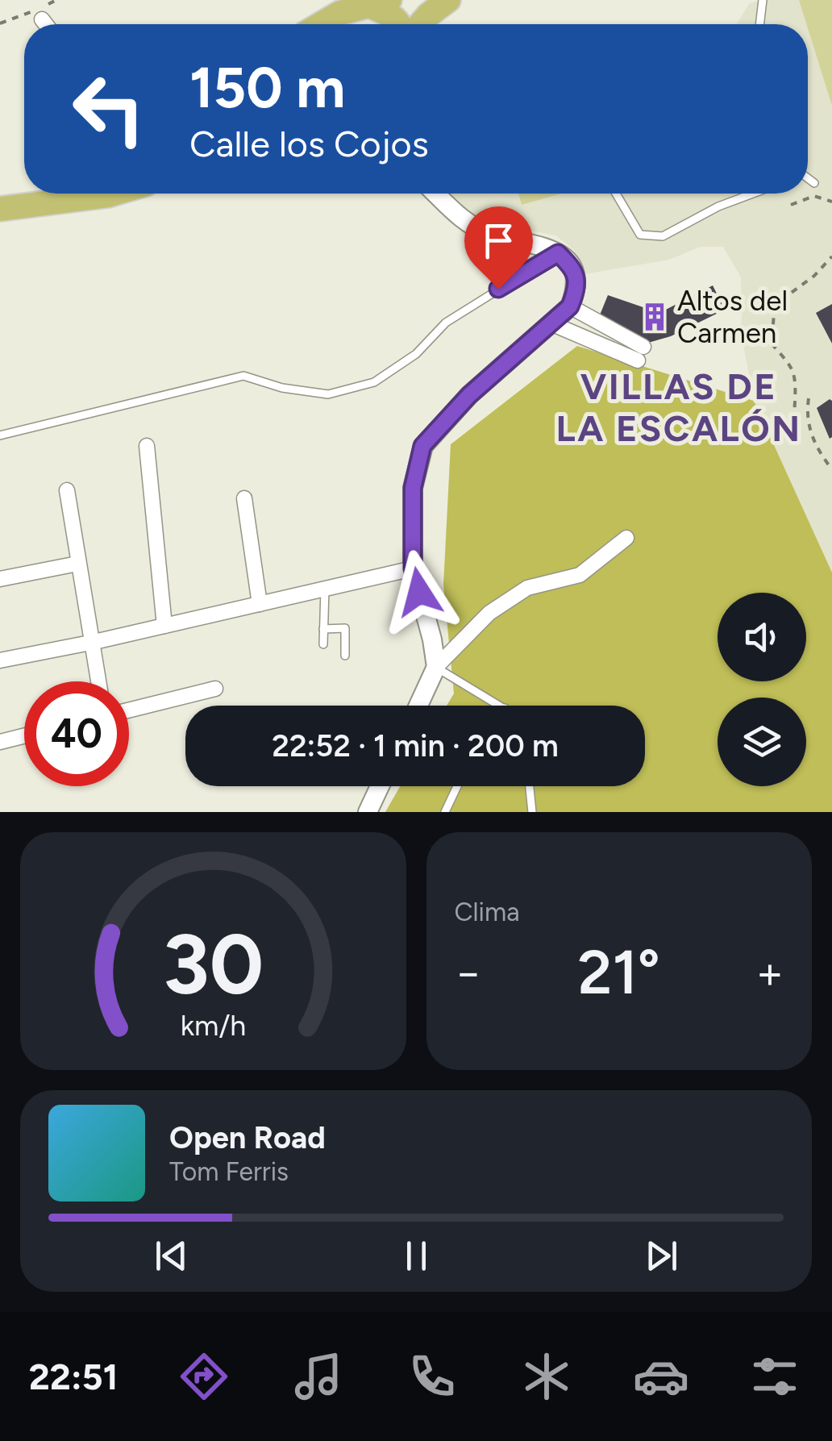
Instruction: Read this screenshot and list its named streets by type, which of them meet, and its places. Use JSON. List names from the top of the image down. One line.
{"districts":["VILLAS DE LA ESCALÓN"],"places":{"building":["Altos del Carmen"]},"page":{"turn":["150 m","Calle los Cojos"],"limit":"40","trip":"22:52 · 1 min · 200 m","tile":"Clima","heat":["−","21°","+"],"song":["Open Road","Tom Ferris"],"tabs":"22:51","gauge":["30","km/h"]}}
